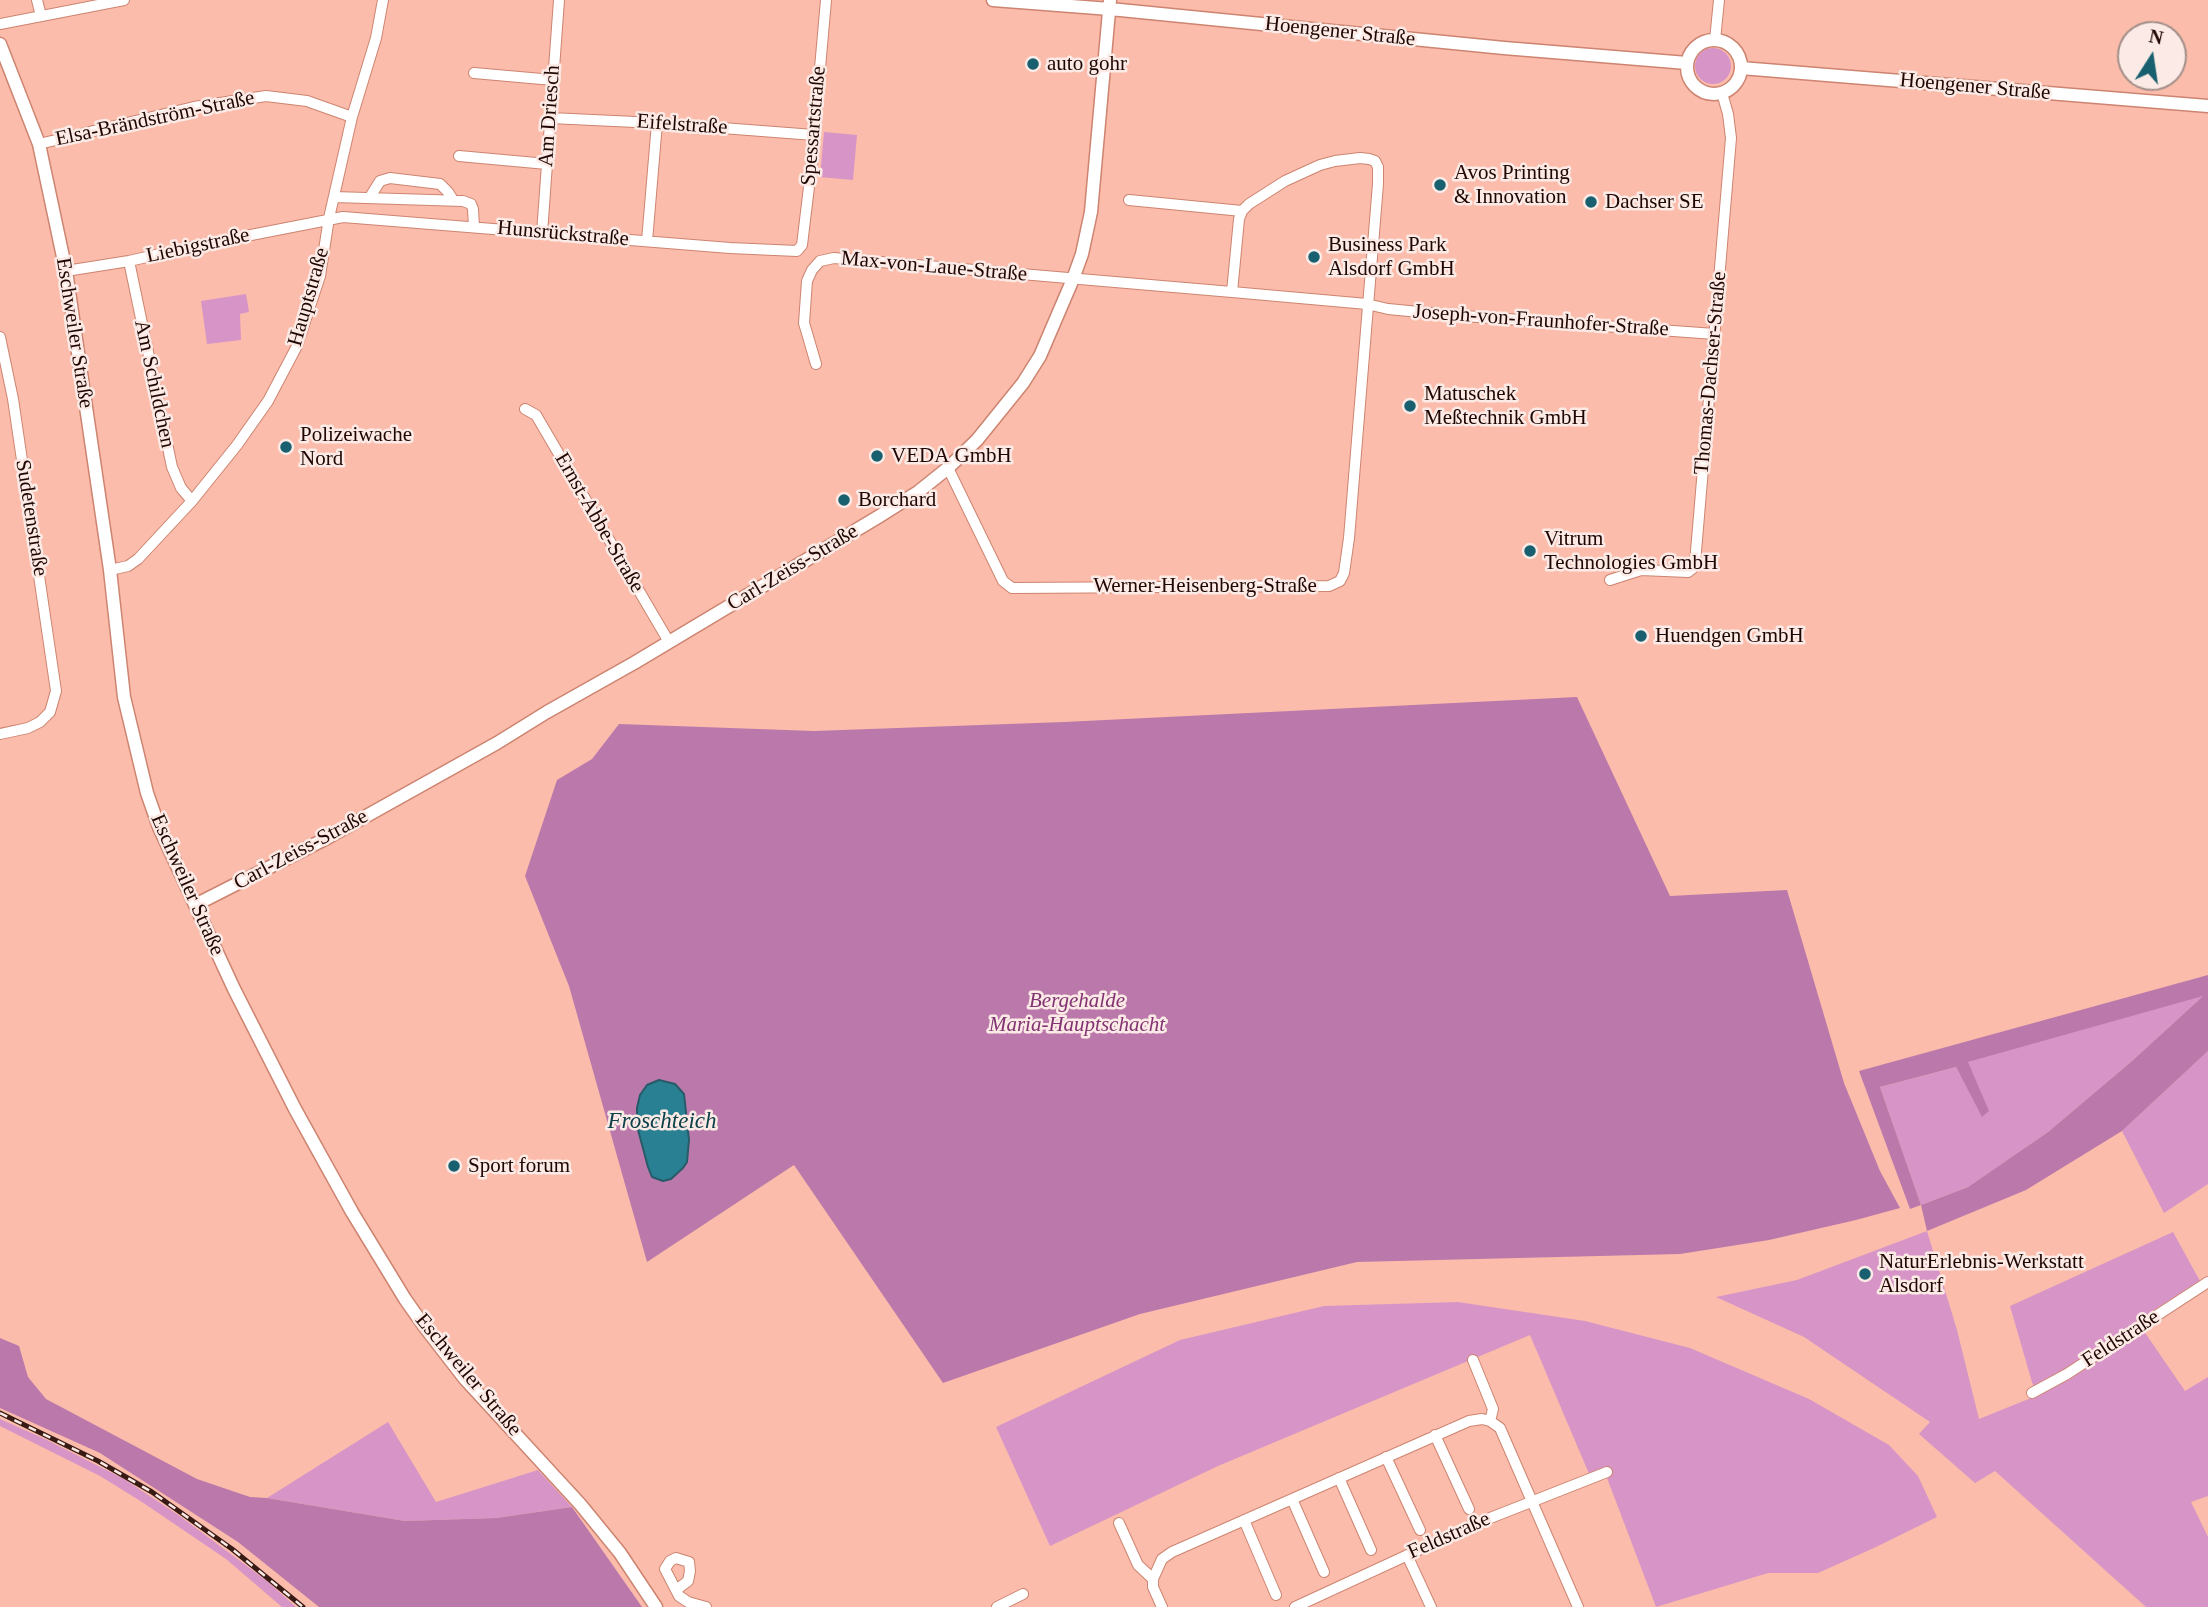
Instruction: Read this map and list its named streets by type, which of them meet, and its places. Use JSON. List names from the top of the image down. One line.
{"streets":{"street":["Hoengener Straße","Am Driesch","Elsa-Brändström-Straße","Eifelstraße","Spessartstraße","Hunsrückstraße","Liebigstraße","Max-von-Laue-Straße","Hauptstraße","Joseph-von-Fraunhofer-Straße","Eschweiler Straße","Thomas-Dachser-Straße","Am Schildchen","Sudetenstraße","Ernst-Abbe-Straße","Carl-Zeiss-Straße","Werner-Heisenberg-Straße","Feldstraße"]},"crossings":[["Hoengener Straße","Thomas-Dachser-Straße"],["Hoengener Straße","Carl-Zeiss-Straße"],["Am Driesch","Eifelstraße"],["Am Driesch","Hunsrückstraße"],["Elsa-Brändström-Straße","Hauptstraße"],["Elsa-Brändström-Straße","Eschweiler Straße"],["Eifelstraße","Spessartstraße"],["Spessartstraße","Hunsrückstraße"],["Hunsrückstraße","Liebigstraße"],["Hunsrückstraße","Hauptstraße"],["Liebigstraße","Hauptstraße"],["Liebigstraße","Eschweiler Straße"],["Liebigstraße","Am Schildchen"],["Max-von-Laue-Straße","Joseph-von-Fraunhofer-Straße"],["Max-von-Laue-Straße","Carl-Zeiss-Straße"],["Hauptstraße","Eschweiler Straße"],["Hauptstraße","Am Schildchen"],["Joseph-von-Fraunhofer-Straße","Thomas-Dachser-Straße"],["Joseph-von-Fraunhofer-Straße","Carl-Zeiss-Straße"],["Joseph-von-Fraunhofer-Straße","Werner-Heisenberg-Straße"],["Eschweiler Straße","Carl-Zeiss-Straße"],["Ernst-Abbe-Straße","Carl-Zeiss-Straße"],["Carl-Zeiss-Straße","Werner-Heisenberg-Straße"]],"water":["Froschteich"],"parks":["Bergehalde Maria-Hauptschacht"],"places":["auto gohr","Avos Printing & Innovation","Dachser SE","Business Park Alsdorf GmbH","Matuschek Meßtechnik GmbH","Polizeiwache Nord","VEDA GmbH","Borchard","Vitrum Technologies GmbH","Huendgen GmbH","Sport forum","NaturErlebnis-Werkstatt Alsdorf"],"north":"top"}
